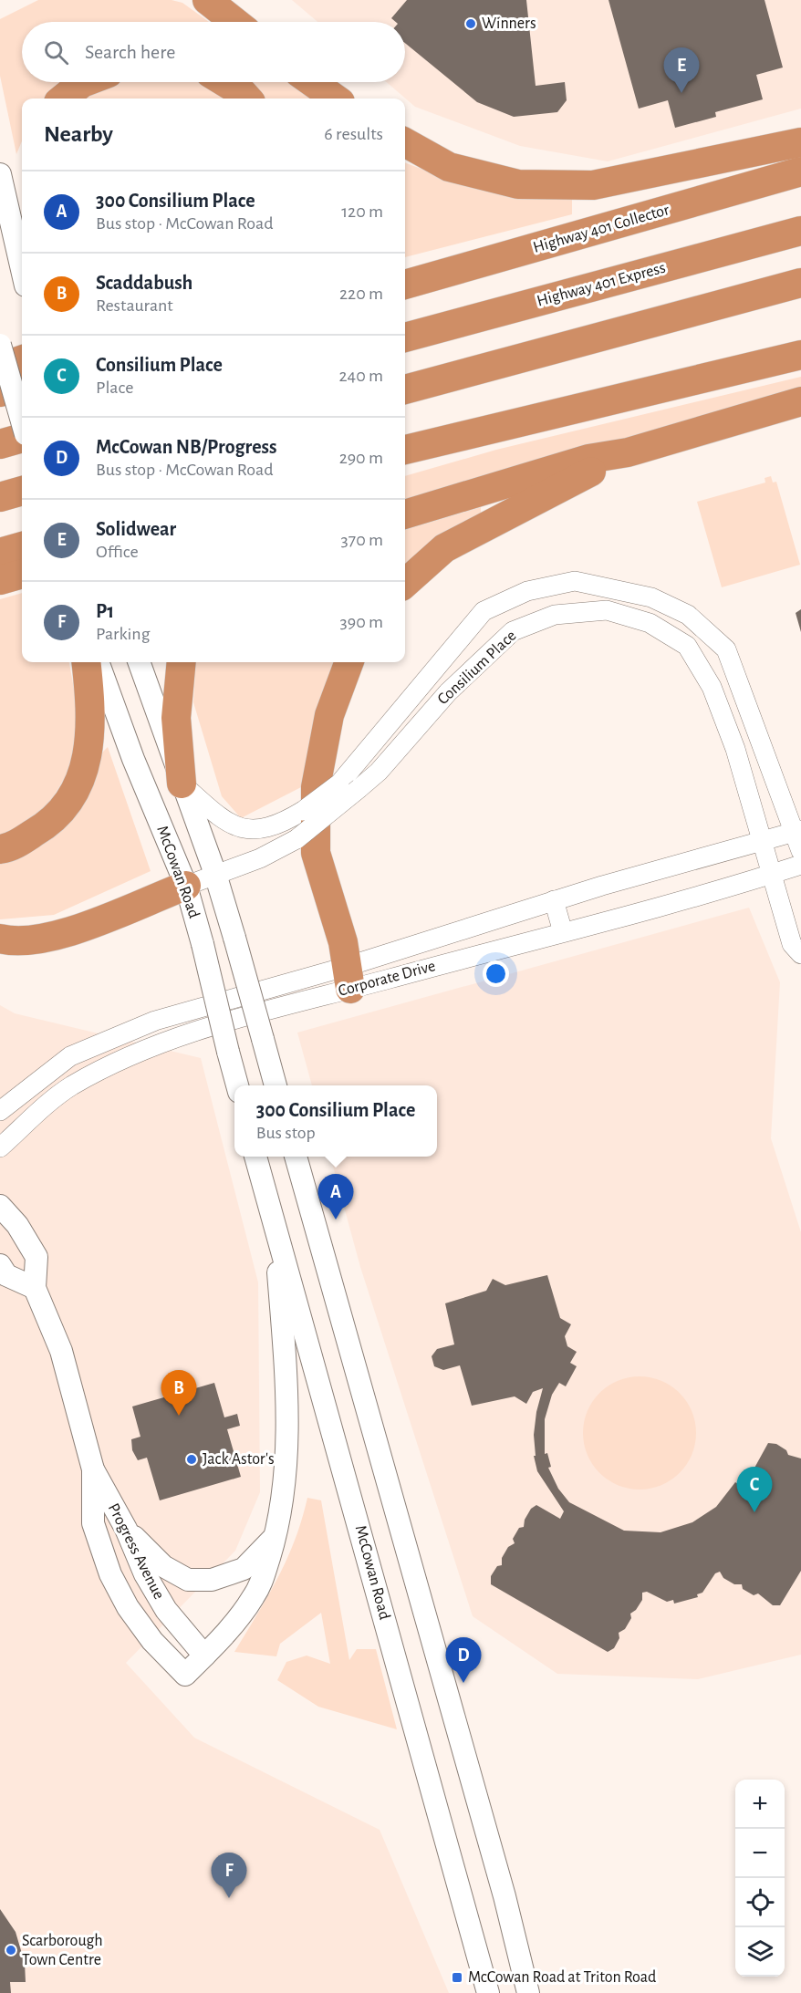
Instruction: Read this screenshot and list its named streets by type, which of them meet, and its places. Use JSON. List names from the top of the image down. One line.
{"streets":{"highway":["Highway 401 Collector","Highway 401 Express"],"main road":["McCowan Road","Progress Avenue"],"street":["Consilium Place","Corporate Drive"]},"crossings":[["Consilium Place","McCowan Road"],["Consilium Place","Corporate Drive"]],"places":{"other":["Winners","Jack Astor's","Scarborough Town Centre"],"transit":["McCowan Road at Triton Road"]},"page":{"search":"Search here","pins":["E","A","B","C","D","F"],"heading":["Nearby","6 results"],"list":[{"mark":"A","name":"300 Consilium Place","note":"Bus stop · McCowan Road","value":"120 m"},{"mark":"B","name":"Scaddabush","note":"Restaurant","value":"220 m"},{"mark":"C","name":"Consilium Place","note":"Place","value":"240 m"},{"mark":"D","name":"McCowan NB/Progress","note":"Bus stop · McCowan Road","value":"290 m"},{"mark":"E","name":"Solidwear","note":"Office","value":"370 m"},{"mark":"F","name":"P1","note":"Parking","value":"390 m"}],"popup":["300 Consilium Place","Bus stop"],"map_buttons":["+","−"]}}
